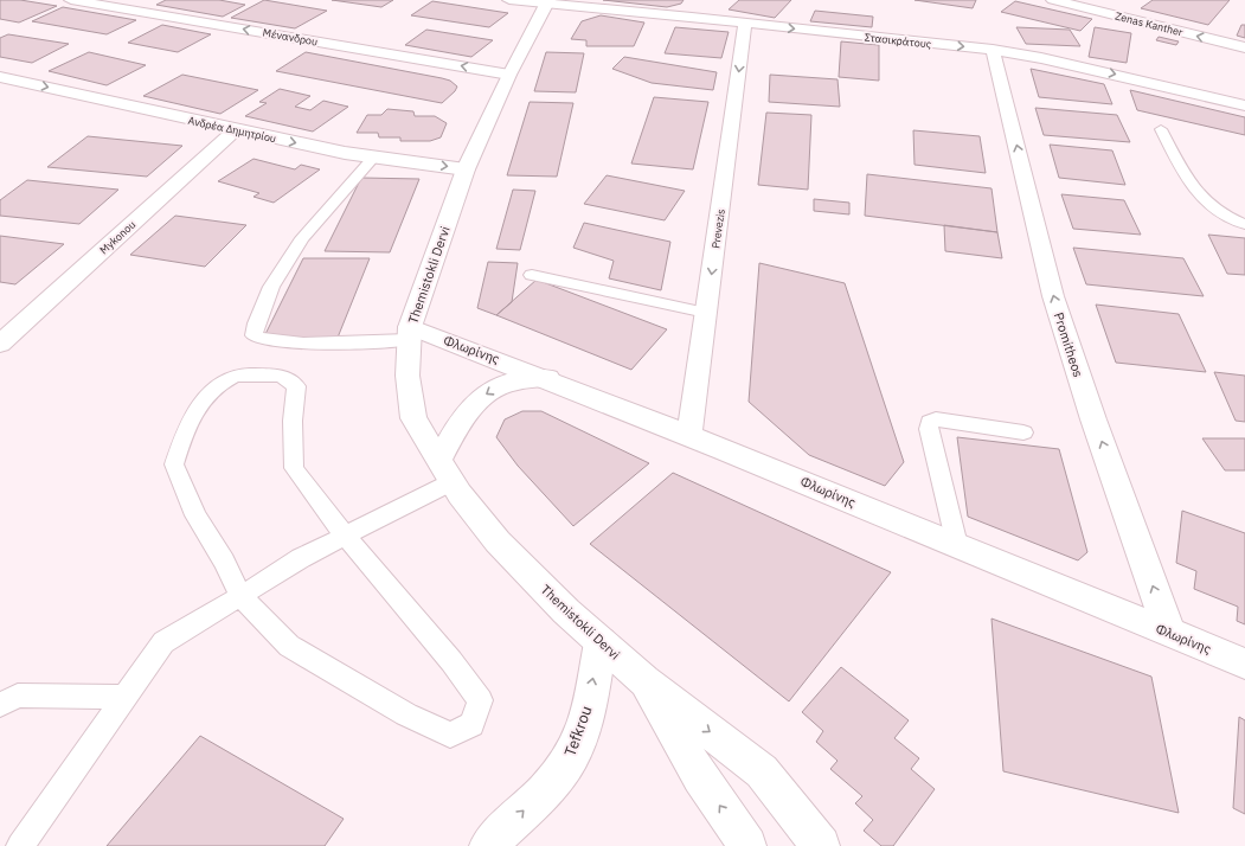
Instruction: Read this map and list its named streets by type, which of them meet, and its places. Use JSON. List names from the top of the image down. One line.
{"streets":{"street":["Zenas Kanther","Μένανδρου","Στασικράτους","Ανδρέα Δημητρίου","Prevezis","Mykonou","Themistokli Dervi","Promitheos","Φλωρίνης","Tefkrou"]},"crossings":[["Μένανδρου","Themistokli Dervi"],["Στασικράτους","Prevezis"],["Στασικράτους","Themistokli Dervi"],["Στασικράτους","Promitheos"],["Ανδρέα Δημητρίου","Mykonou"],["Ανδρέα Δημητρίου","Themistokli Dervi"],["Prevezis","Φλωρίνης"],["Themistokli Dervi","Φλωρίνης"],["Themistokli Dervi","Tefkrou"],["Promitheos","Φλωρίνης"]],"one_way":["Zenas Kanther","Μένανδρου","Στασικράτους","Ανδρέα Δημητρίου","Prevezis","Promitheos","Tefkrou"]}
